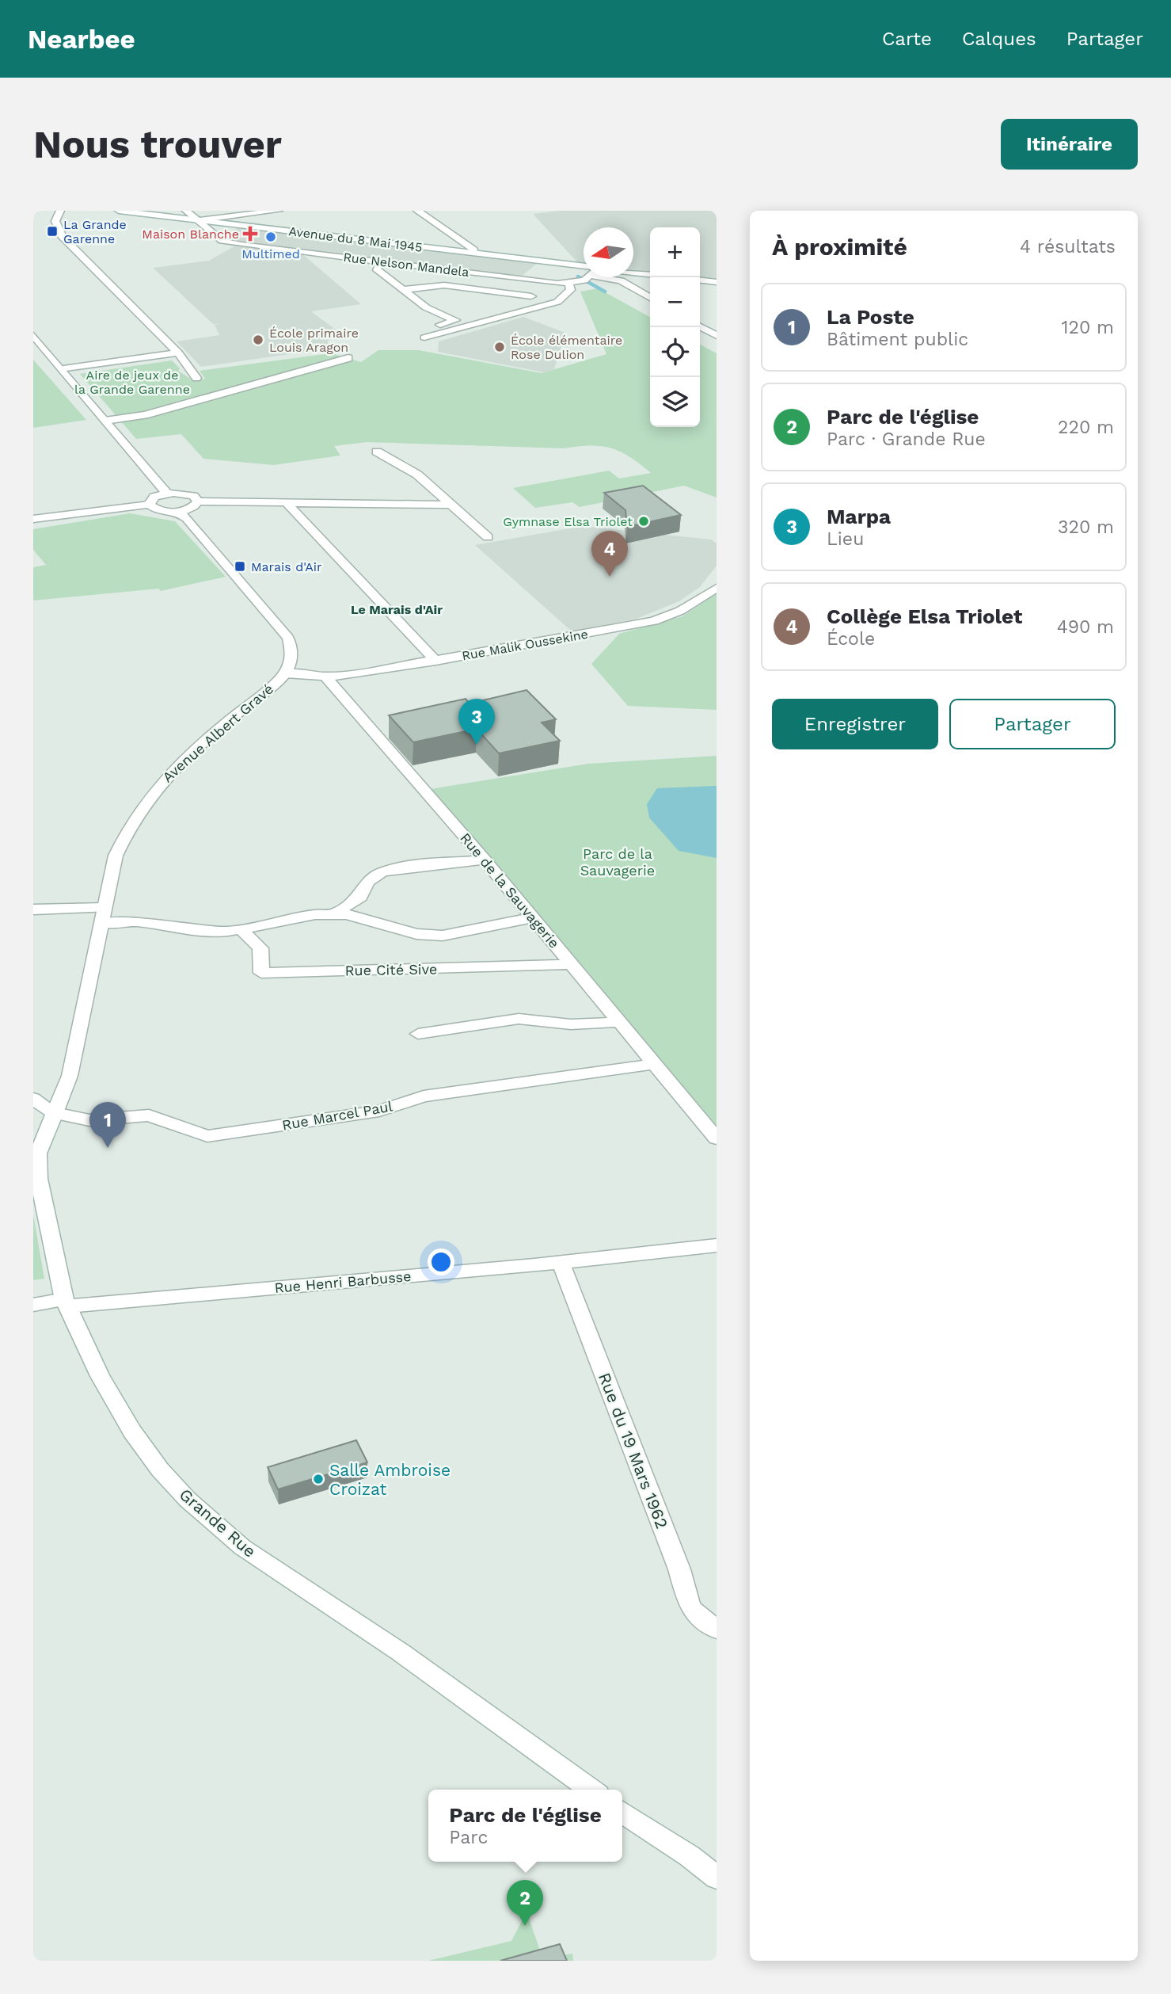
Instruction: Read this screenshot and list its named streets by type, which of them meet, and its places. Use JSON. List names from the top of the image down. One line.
{"streets":{"street":["Avenue du 8 Mai 1945","Rue Nelson Mandela","Rue Malik Oussekine","Avenue Albert Gravé","Rue de la Sauvagerie","Rue Cité Sive","Rue Marcel Paul","Rue Henri Barbusse","Rue du 19 Mars 1962","Grande Rue"]},"crossings":[["Avenue du 8 Mai 1945","Rue Nelson Mandela"],["Rue Malik Oussekine","Rue de la Sauvagerie"],["Avenue Albert Gravé","Rue Marcel Paul"],["Avenue Albert Gravé","Grande Rue"],["Rue de la Sauvagerie","Rue Cité Sive"],["Rue de la Sauvagerie","Rue Marcel Paul"],["Rue Marcel Paul","Grande Rue"],["Rue Henri Barbusse","Rue du 19 Mars 1962"],["Rue Henri Barbusse","Grande Rue"]],"districts":["Le Marais d'Air"],"parks":["Aire de jeux de la Grande Garenne","Parc de la Sauvagerie"],"places":{"transit":["La Grande Garenne","Marais d'Air"],"health":["Maison Blanche"],"other":["Multimed","École primaire Louis Aragon","École élémentaire Rose Dulion","Gymnase Elsa Triolet","Salle Ambroise Croizat"]},"north":"left","page":{"header":"Nearbee","nav":["Carte","Calques","Partager"],"buttons":["Itinéraire",["Enregistrer","Partager"]],"title":"Nous trouver","heading":["À proximité","4 résultats"],"map_buttons":["+","−"],"list":[{"mark":"1","name":"La Poste","note":"Bâtiment public","value":"120 m"},{"mark":"2","name":"Parc de l'église","note":"Parc · Grande Rue","value":"220 m"},{"mark":"3","name":"Marpa","note":"Lieu","value":"320 m"},{"mark":"4","name":"Collège Elsa Triolet","note":"École","value":"490 m"}],"pins":["4","3","1","2"],"popup":["Parc de l'église","Parc"]}}
